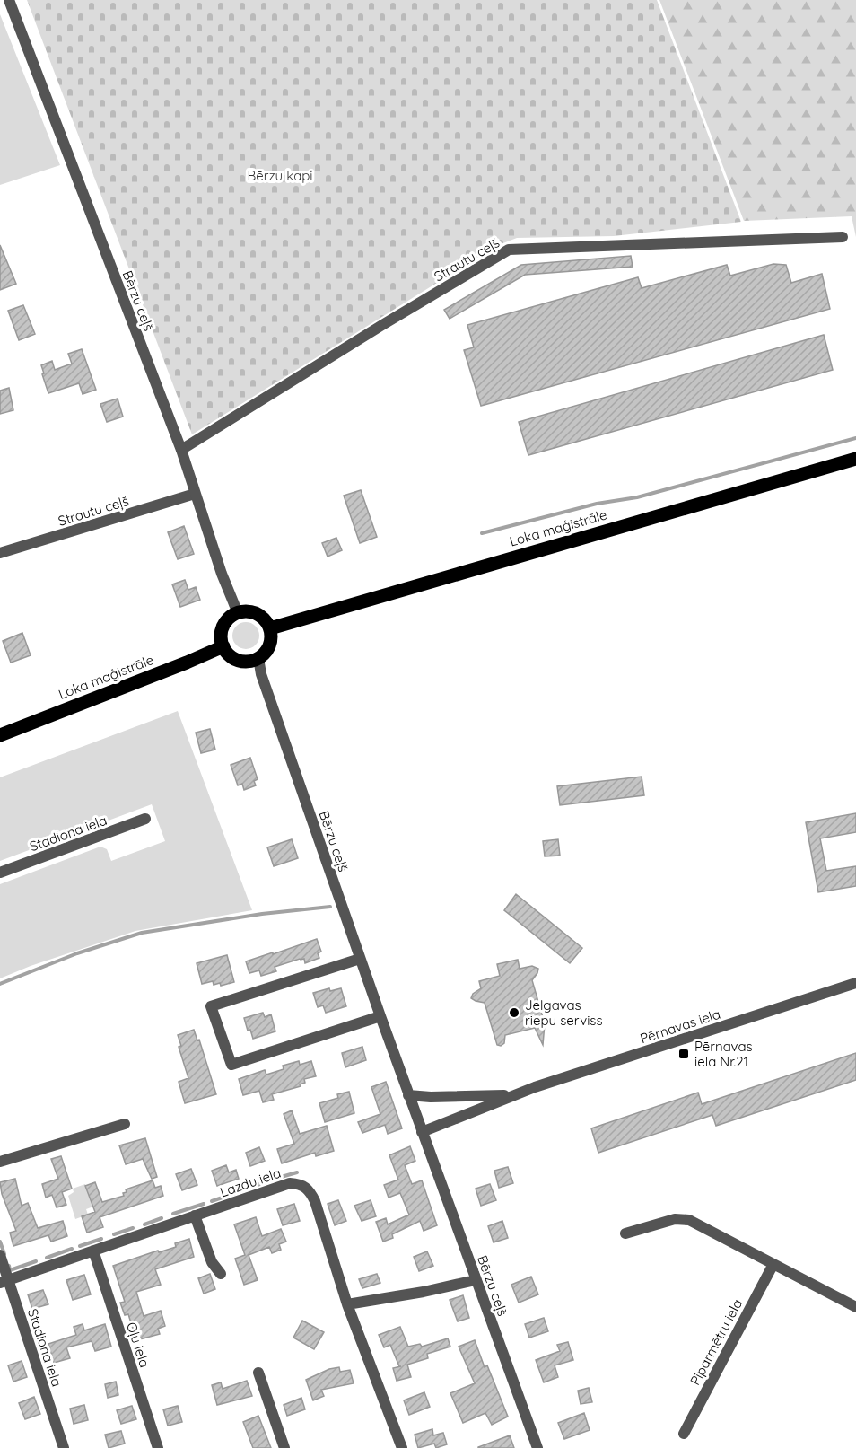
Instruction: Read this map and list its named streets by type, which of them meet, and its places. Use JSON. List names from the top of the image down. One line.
{"streets":{"main road":["Loka maģistrāle"],"street":["Strautu ceļš","Bērzu ceļš","Stadiona iela","Pērnavas iela","Lazdu iela","Piparmētru iela","Oļu iela"]},"crossings":[["Strautu ceļš","Bērzu ceļš"],["Bērzu ceļš","Loka maģistrāle"],["Stadiona iela","Lazdu iela"],["Lazdu iela","Oļu iela"]],"parks":["Bērzu kapi"],"places":{"other":["Jelgavas riepu serviss"],"transit":["Pērnavas iela Nr.21"]}}
